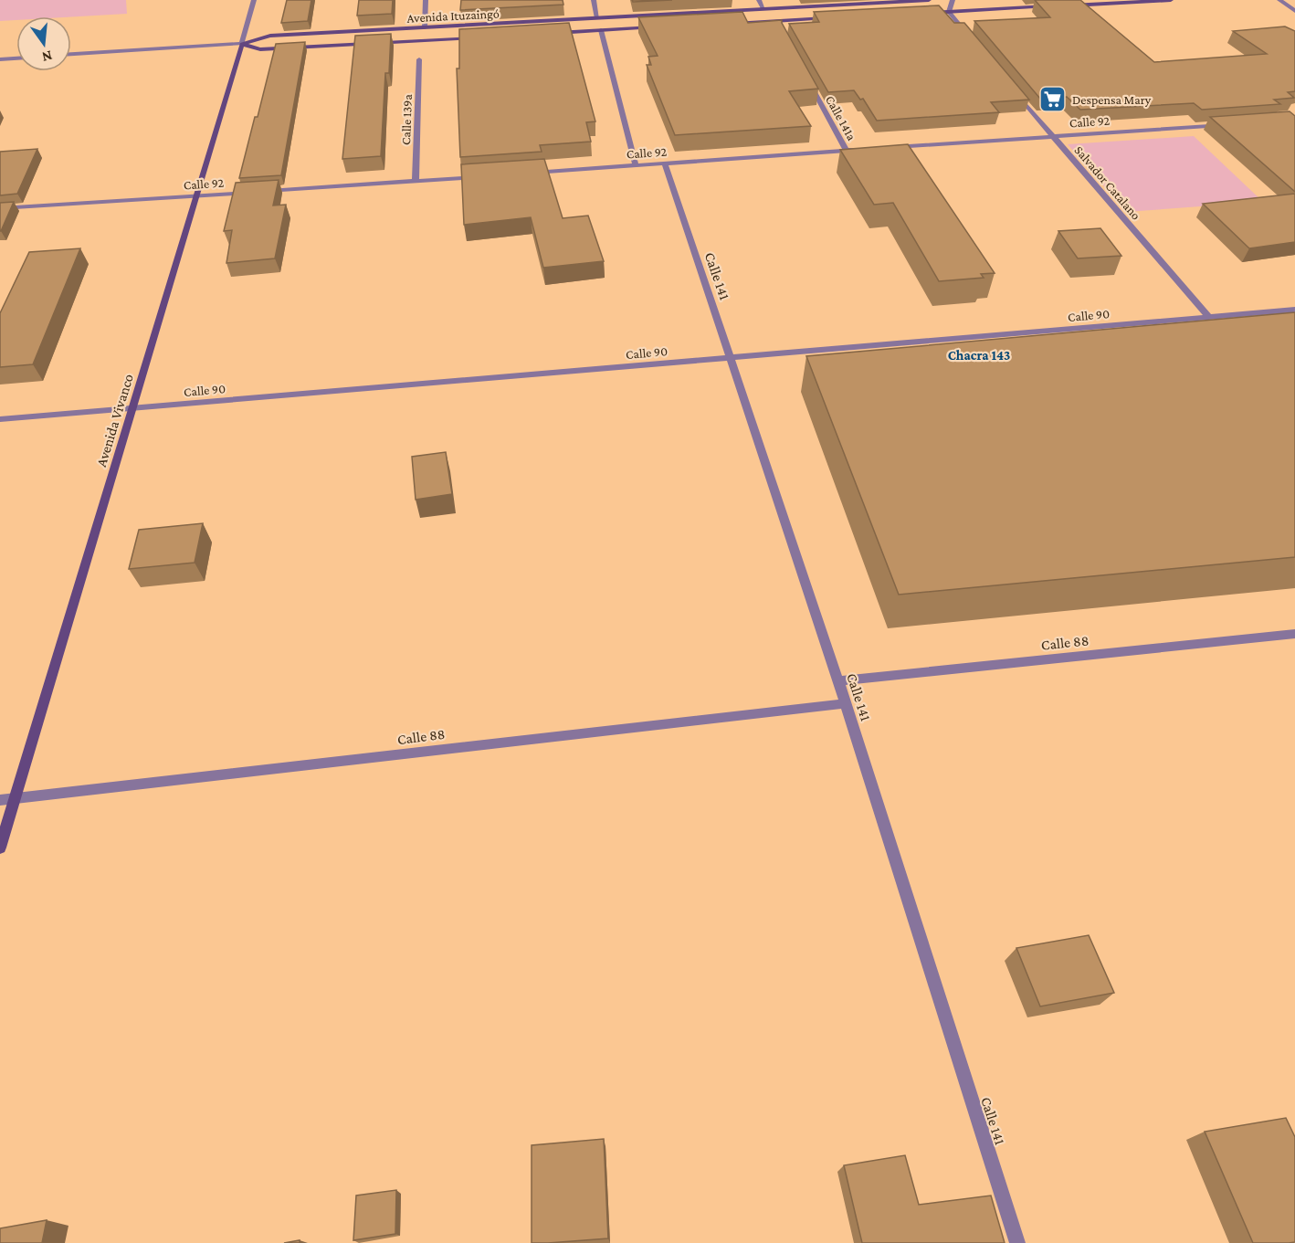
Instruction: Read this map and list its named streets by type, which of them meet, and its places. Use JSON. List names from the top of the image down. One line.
{"streets":{"main road":["Avenida Ituzaingó","Avenida Vivanco"],"street":["Calle 141a","Calle 139a","Calle 92","Salvador Catalano","Calle 141","Calle 90","Calle 88"]},"crossings":[["Avenida Ituzaingó","Avenida Vivanco"],["Calle 141a","Calle 92"],["Calle 139a","Calle 92"],["Calle 92","Salvador Catalano"],["Calle 92","Calle 141"],["Calle 92","Avenida Vivanco"],["Salvador Catalano","Calle 90"],["Calle 141","Calle 90"],["Calle 141","Calle 88"],["Calle 90","Avenida Vivanco"],["Avenida Vivanco","Calle 88"]],"districts":["Chacra 143"],"places":{"supermarket":["Despensa Mary"]},"north":"bottom"}
